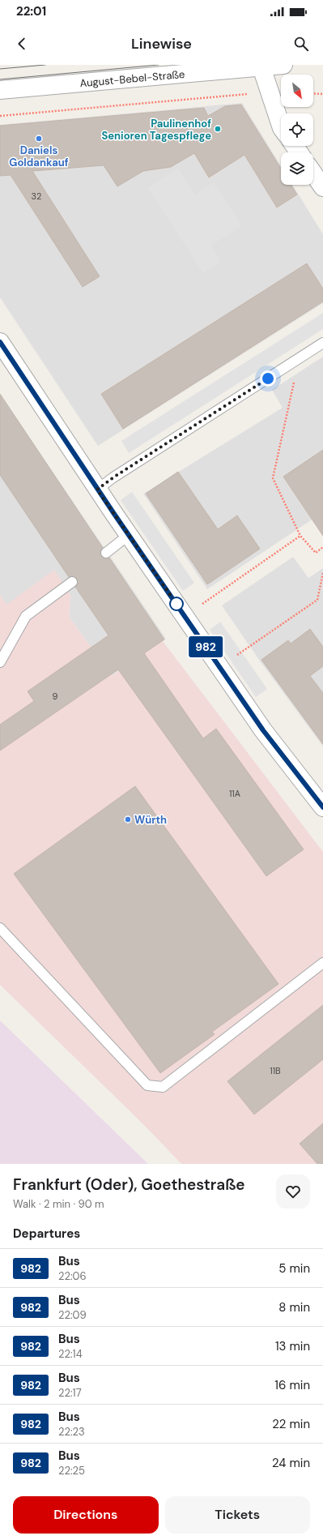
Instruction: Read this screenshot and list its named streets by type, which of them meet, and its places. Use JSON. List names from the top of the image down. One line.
{"streets":{"street":["August-Bebel-Straße"]},"places":["Paulinenhof Senioren Tagespflege","Daniels Goldankauf","Würth"],"lines":["bus line 982"],"house_numbers":["32","9","11A","11B"],"north":"bottom right","page":{"status":"22:01","header":"Linewise","on_map":"982","heading":[["Frankfurt (Oder), Goethestraße","Walk · 2 min · 90 m"],"Departures"],"list":[{"mark":"982","name":"Bus","note":"22:06","value":"5 min"},{"mark":"982","name":"Bus","note":"22:09","value":"8 min"},{"mark":"982","name":"Bus","note":"22:14","value":"13 min"},{"mark":"982","name":"Bus","note":"22:17","value":"16 min"},{"mark":"982","name":"Bus","note":"22:23","value":"22 min"},{"mark":"982","name":"Bus","note":"22:25","value":"24 min"}],"buttons":["Directions","Tickets"]}}
